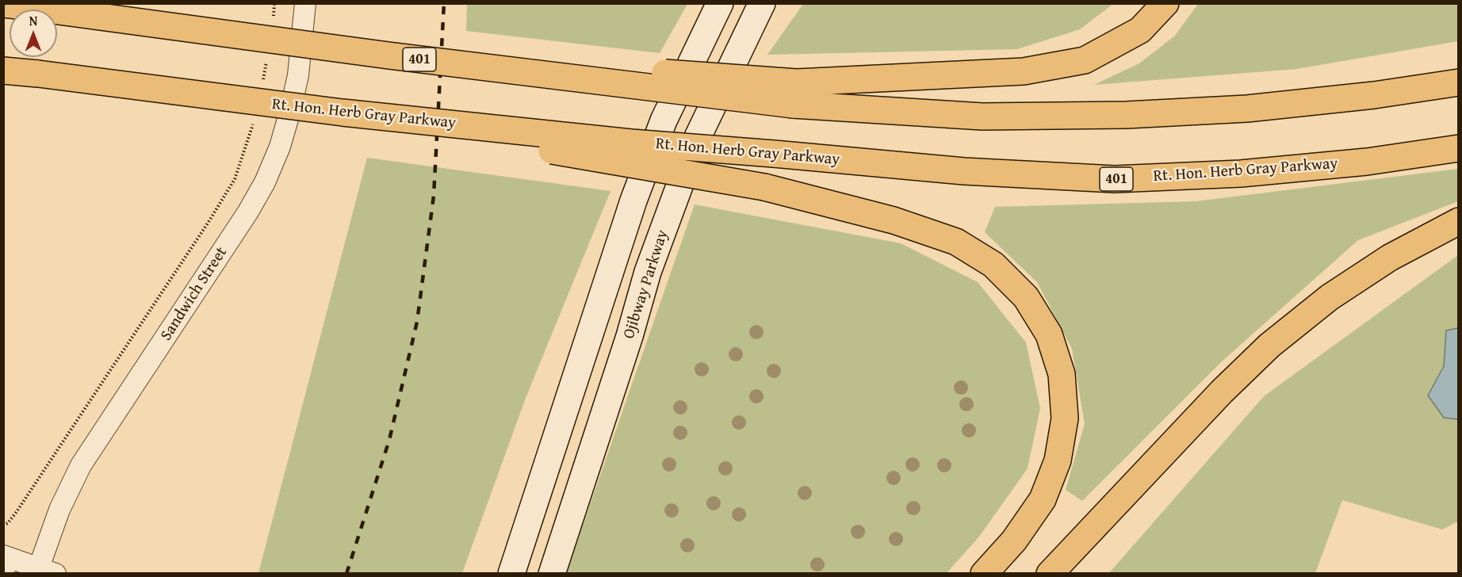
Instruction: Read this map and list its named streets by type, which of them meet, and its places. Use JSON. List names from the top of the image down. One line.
{"streets":{"highway":["401","Rt. Hon. Herb Gray Parkway"],"main road":["Ojibway Parkway"],"street":["Sandwich Street"]},"north":"top"}
